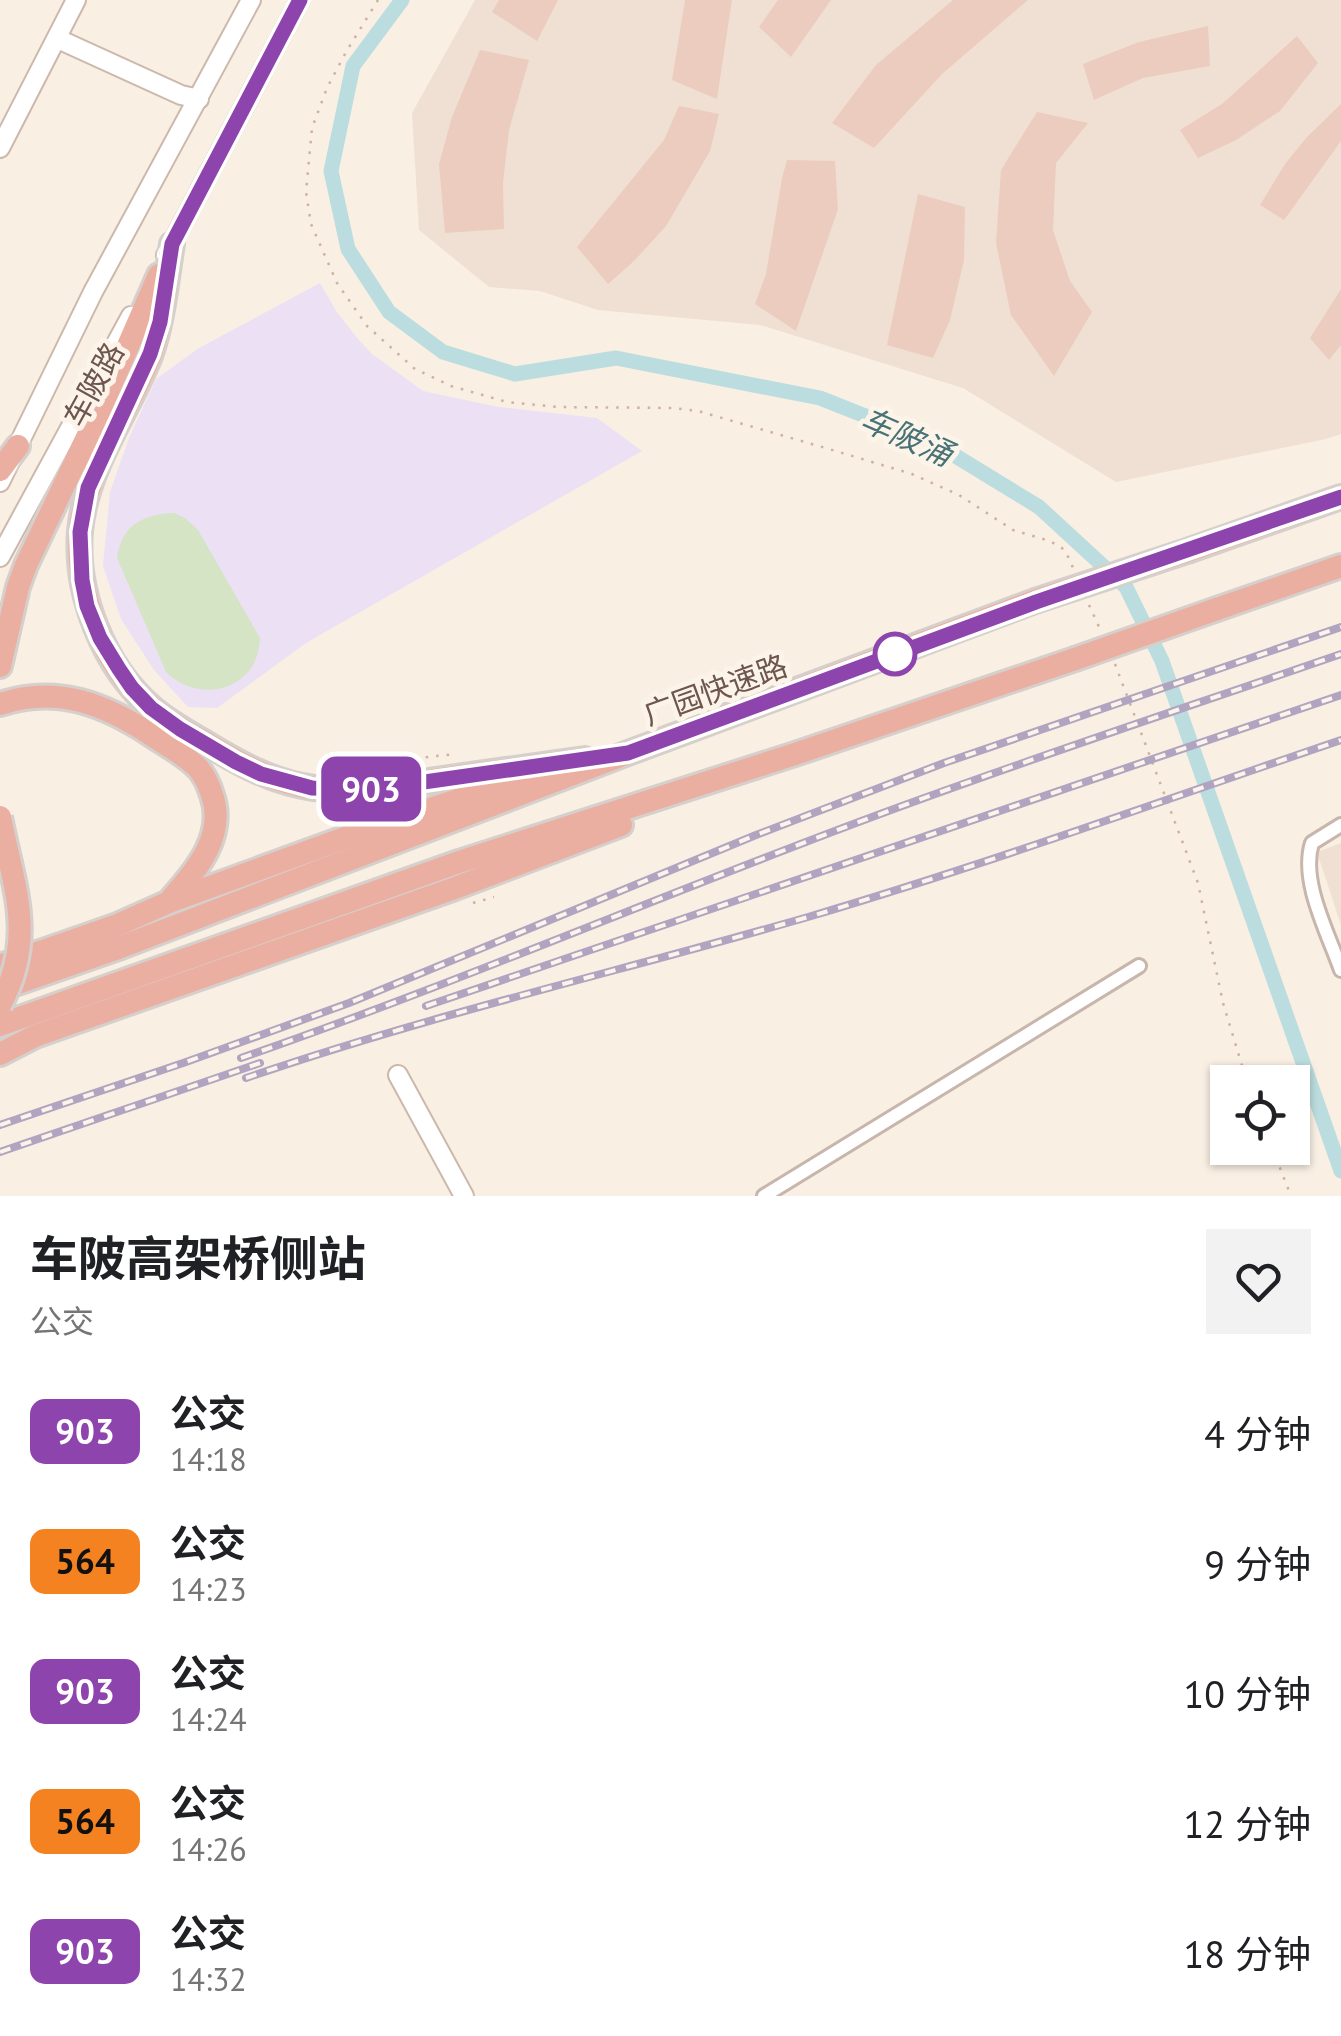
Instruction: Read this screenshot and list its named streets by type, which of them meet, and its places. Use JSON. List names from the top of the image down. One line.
{"streets":{"highway":["广园快速路"],"main road":["车陂路"]},"water":["车陂涌"],"lines":["bus line 903"],"page":{"on_map":"903","heading":["车陂高架桥侧站","公交"],"list":[{"mark":"903","name":"公交","note":"14:18","value":"4 分钟"},{"mark":"564","name":"公交","note":"14:23","value":"9 分钟"},{"mark":"903","name":"公交","note":"14:24","value":"10 分钟"},{"mark":"564","name":"公交","note":"14:26","value":"12 分钟"},{"mark":"903","name":"公交","note":"14:32","value":"18 分钟"}]}}
